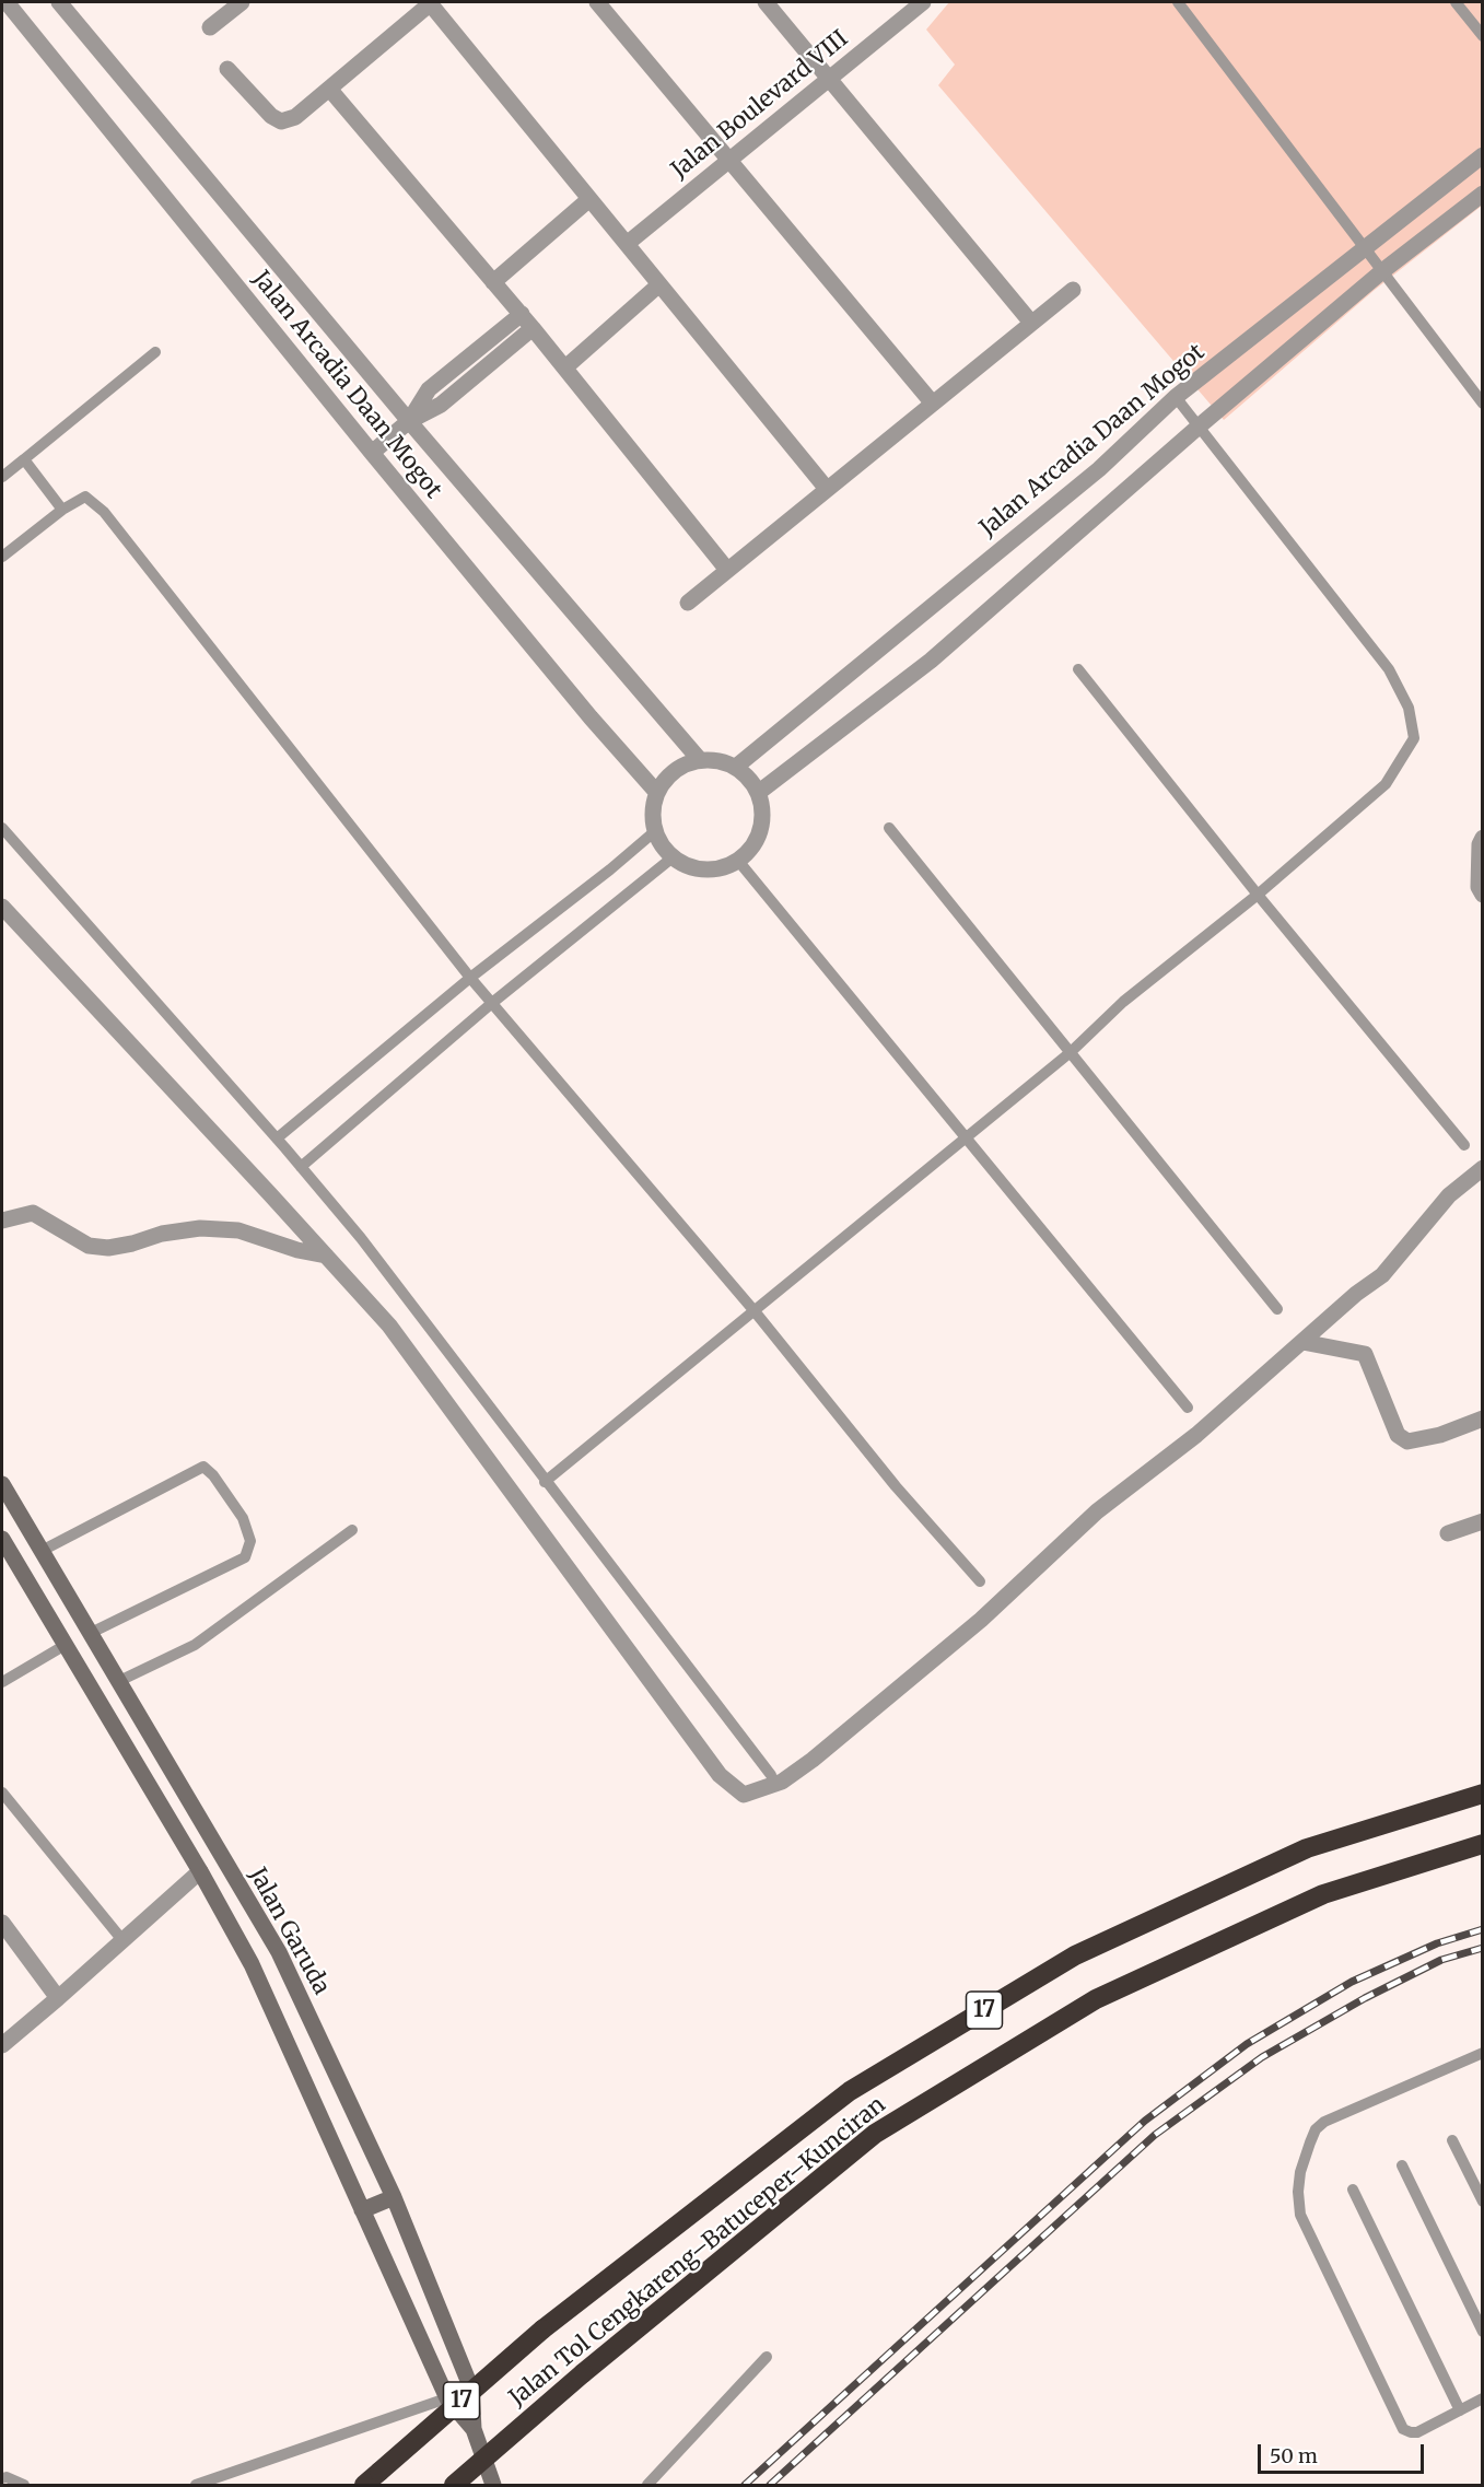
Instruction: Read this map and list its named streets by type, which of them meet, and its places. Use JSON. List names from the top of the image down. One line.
{"streets":{"highway":["17","Jalan Tol Cengkareng–Batuceper–Kunciran"],"main road":["Jalan Garuda"],"street":["Jalan Boulevard VIII","Jalan Arcadia Daan Mogot"]},"scale_bar":"50 m"}
